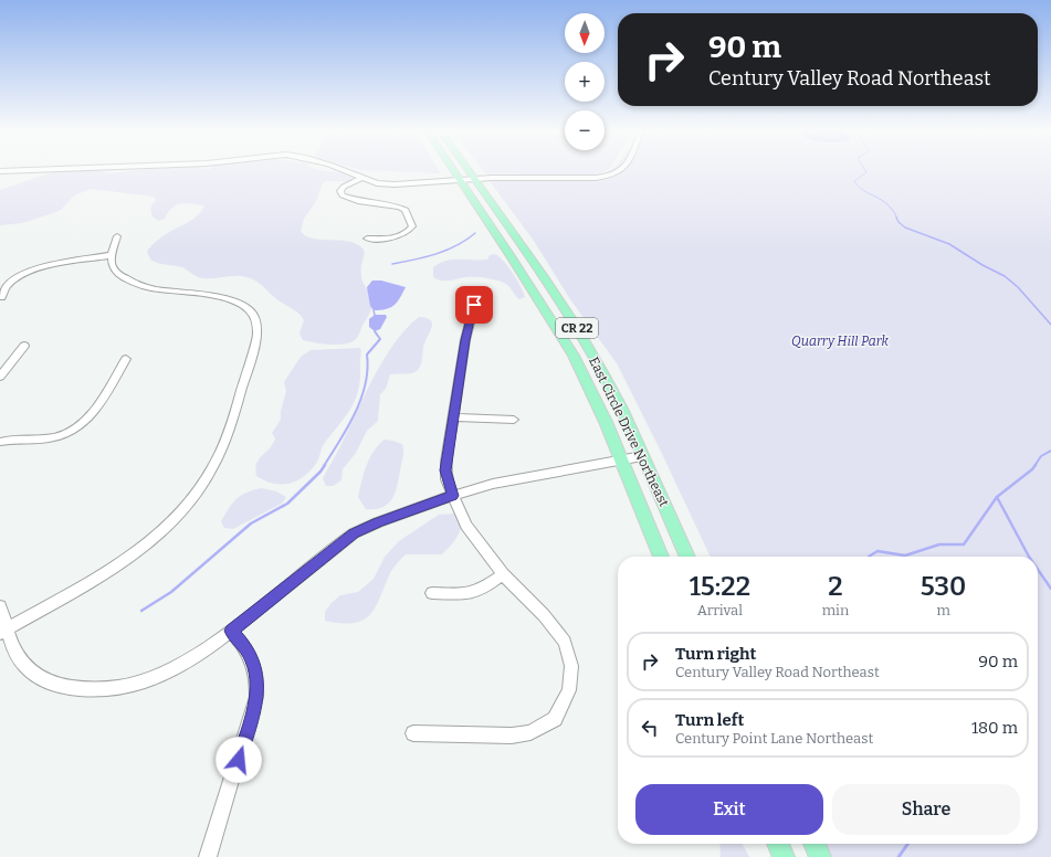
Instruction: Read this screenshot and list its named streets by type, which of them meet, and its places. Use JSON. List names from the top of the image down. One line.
{"streets":{"main road":["CR 22","East Circle Drive Northeast"]},"parks":["Quarry Hill Park"],"north":"bottom","page":{"map_buttons":["+","−"],"turn":["90 m","Century Valley Road Northeast"],"eta":["15:22","Arrival","2","min","530","m"],"list":[{"name":"Turn right","note":"Century Valley Road Northeast","value":"90 m"},{"name":"Turn left","note":"Century Point Lane Northeast","value":"180 m"}],"buttons":["Exit","Share"]}}
